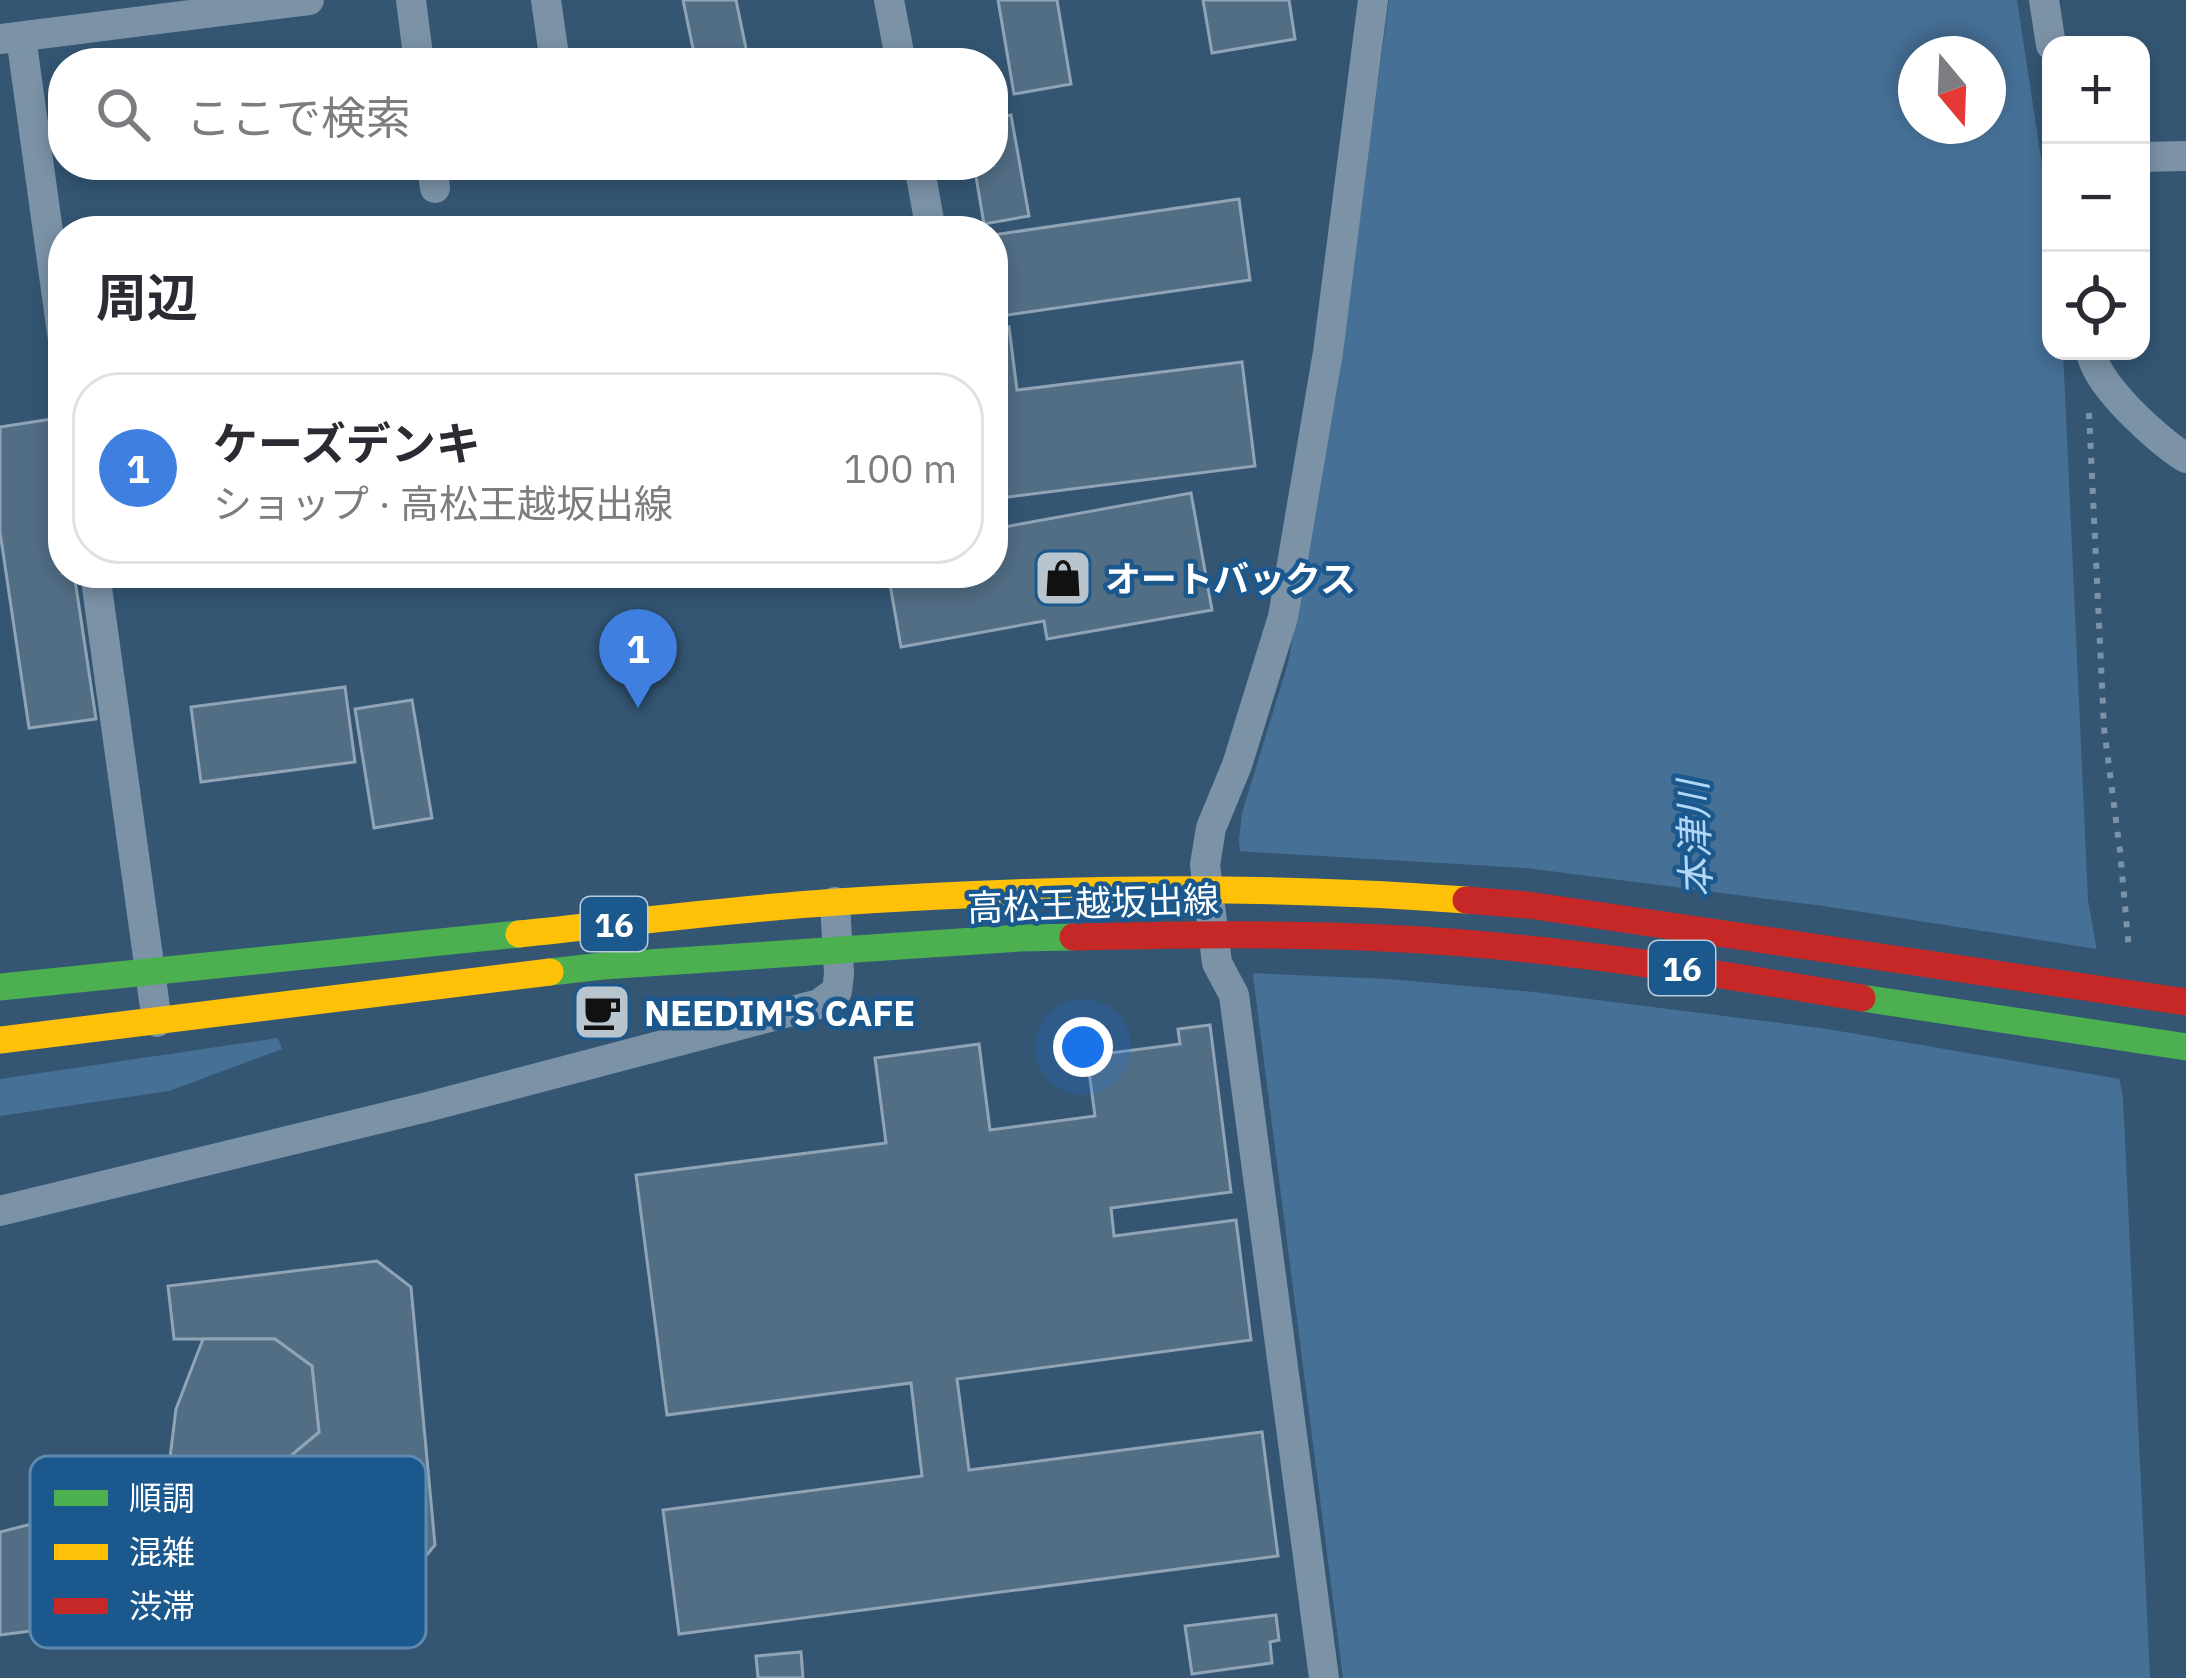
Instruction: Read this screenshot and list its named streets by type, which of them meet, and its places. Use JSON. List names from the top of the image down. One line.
{"streets":{"main road":["高松王越坂出線","16"]},"water":["本津川"],"places":{"shop":["オートバックス"],"cafe":["NEEDIM'S CAFE"]},"legend":["順調","混雑","渋滞"],"north":"bottom","page":{"map_buttons":["+","−"],"search":"ここで検索","heading":"周辺","list":[{"mark":"1","name":"ケーズデンキ","note":"ショップ · 高松王越坂出線","value":"100 m"}],"pins":"1"}}
